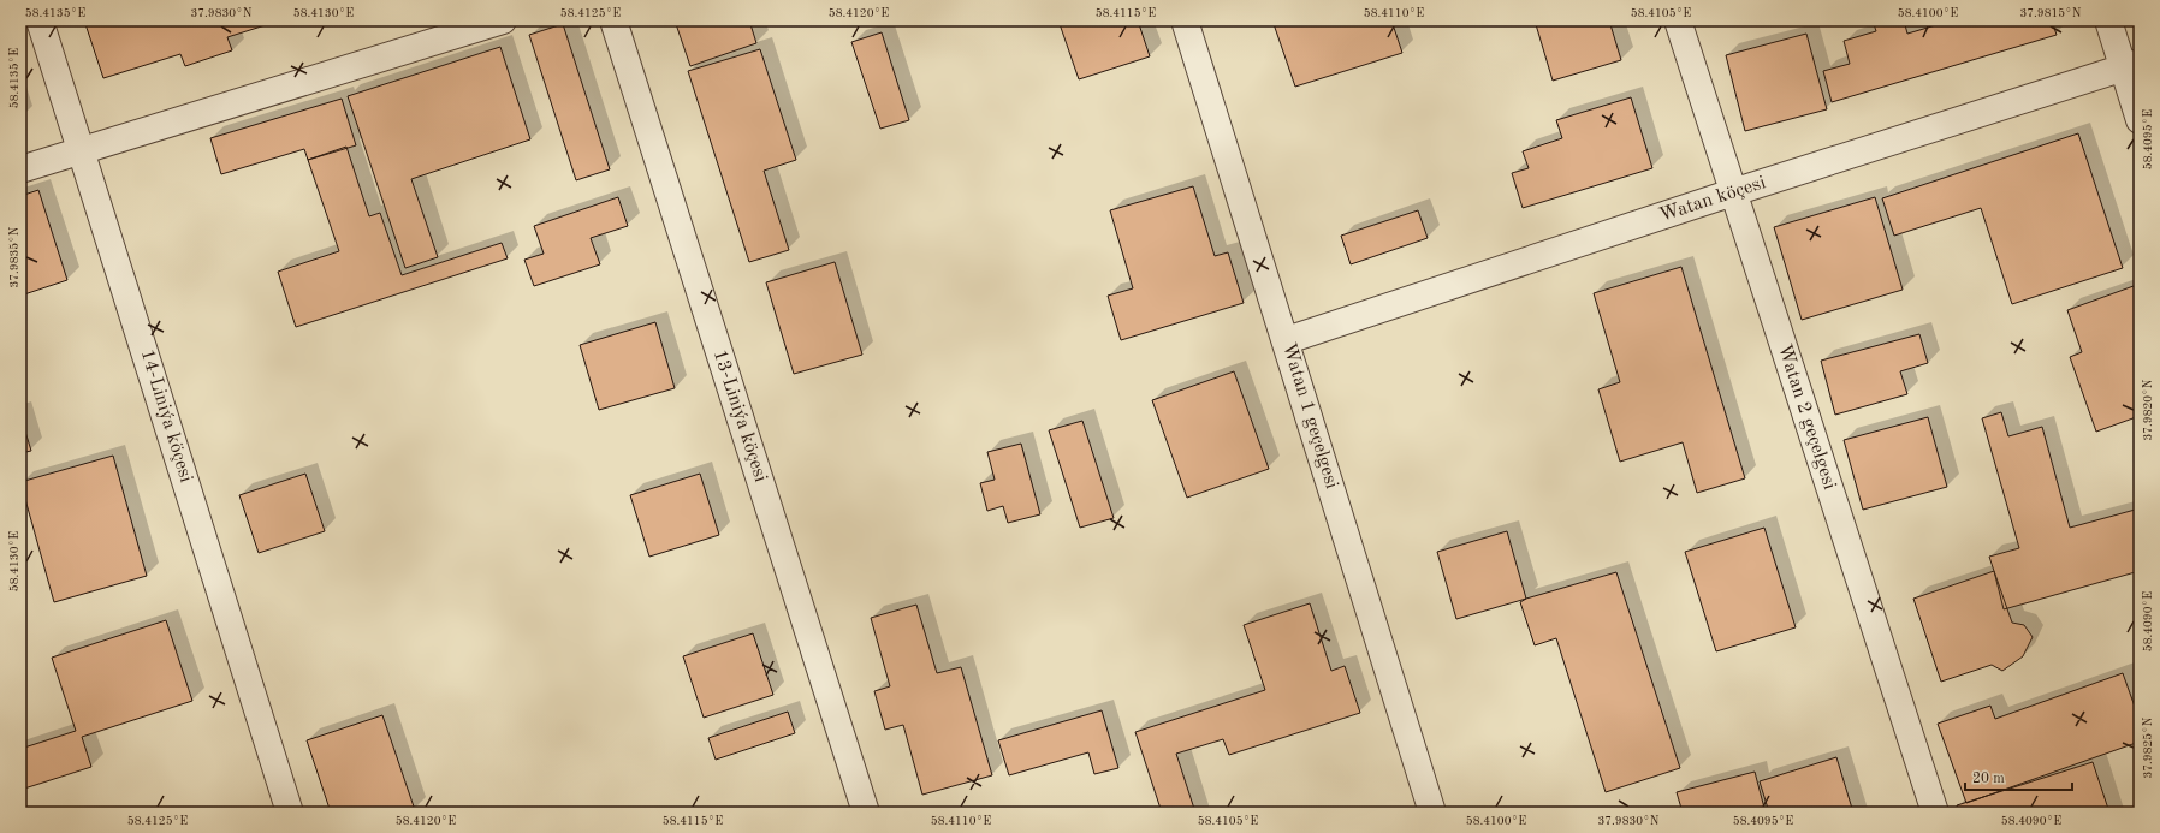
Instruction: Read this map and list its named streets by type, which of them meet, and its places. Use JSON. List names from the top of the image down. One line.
{"streets":{"street":["Watan köçesi","14-Liniýa köçesi","13-Liniýa köçesi","Watan 1 geçelgesi","Watan 2 geçelgesi"]},"crossings":[["Watan köçesi","Watan 1 geçelgesi"],["Watan köçesi","Watan 2 geçelgesi"]],"scale_bar":"20 m","coordinates":["58.4135°E","37.9830°N","58.4130°E","58.4125°E","58.4120°E","58.4115°E","58.4110°E","58.4105°E","58.4100°E","37.9815°N","58.4095°E","37.9835°N","37.9820°N","58.4090°E","37.9825°N"]}
